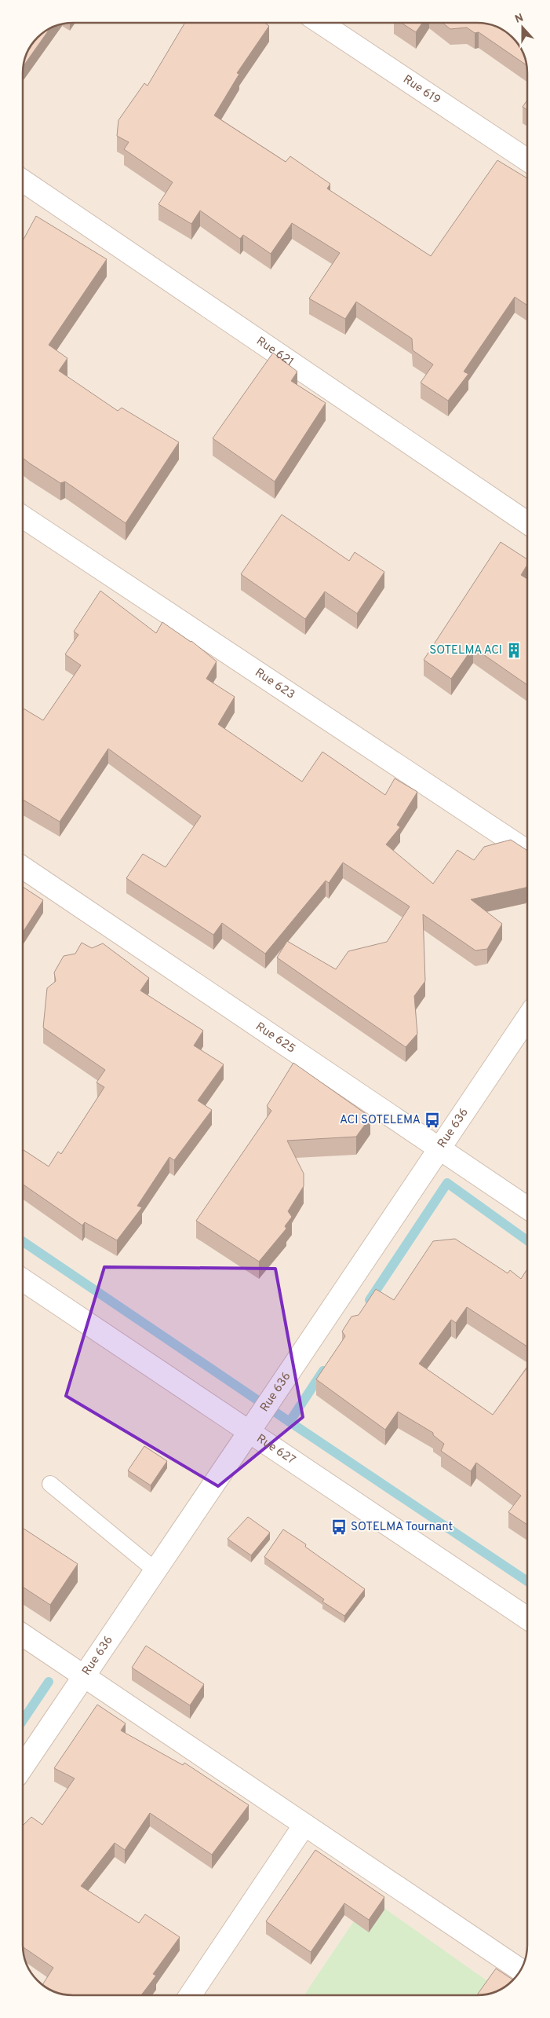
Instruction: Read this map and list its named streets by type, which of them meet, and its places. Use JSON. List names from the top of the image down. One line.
{"streets":{"street":["Rue 619","Rue 621","Rue 623","Rue 625","Rue 636","Rue 627"]},"crossings":[["Rue 625","Rue 636"],["Rue 636","Rue 627"]],"places":{"building":["SOTELMA ACI"],"bus stop":["ACI SOTELEMA","SOTELMA Tournant"]},"north":"top"}
